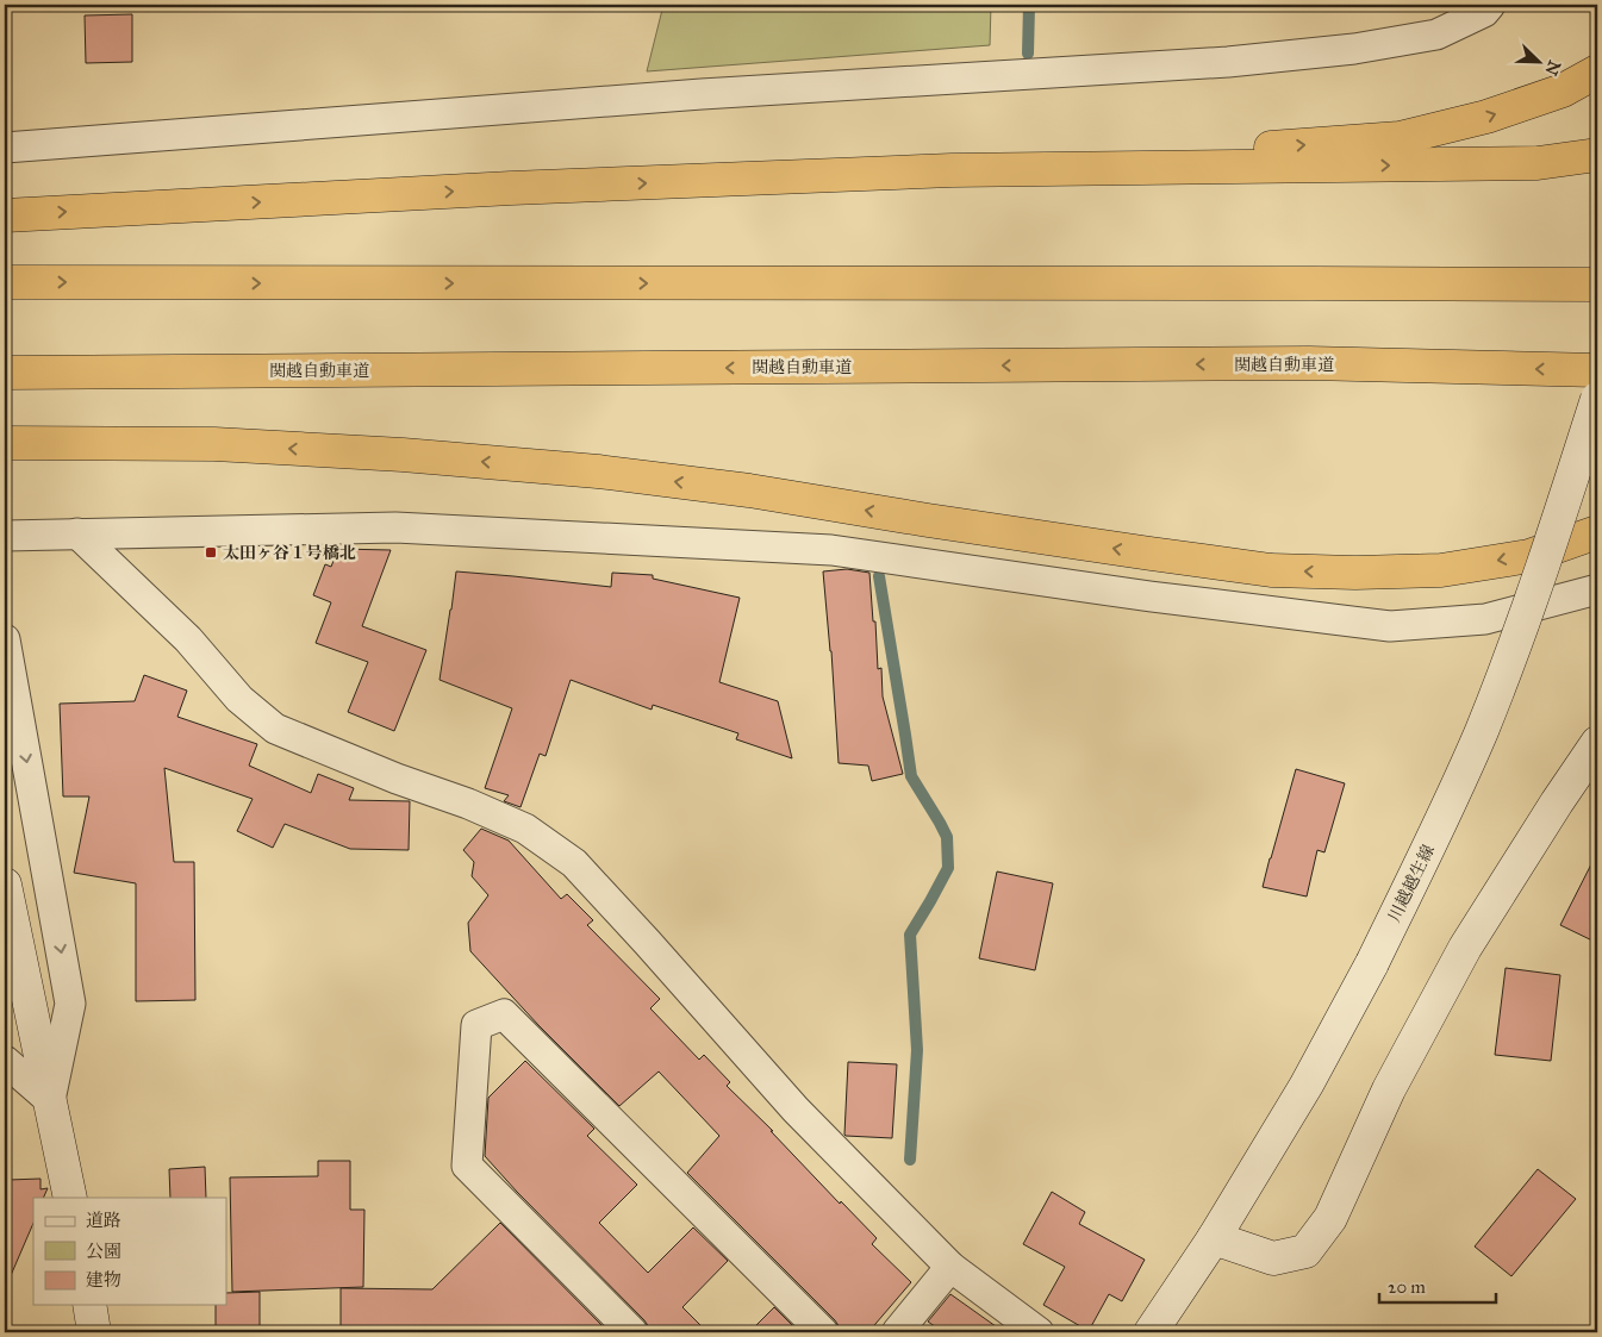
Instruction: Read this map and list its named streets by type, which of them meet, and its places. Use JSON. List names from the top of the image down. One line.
{"streets":{"highway":["関越自動車道"],"street":["川越越生線"]},"places":{"transit":["太田ヶ谷１号橋北"]},"legend":["道路","公園","建物"],"scale_bar":"20 m","north":"bottom right"}
